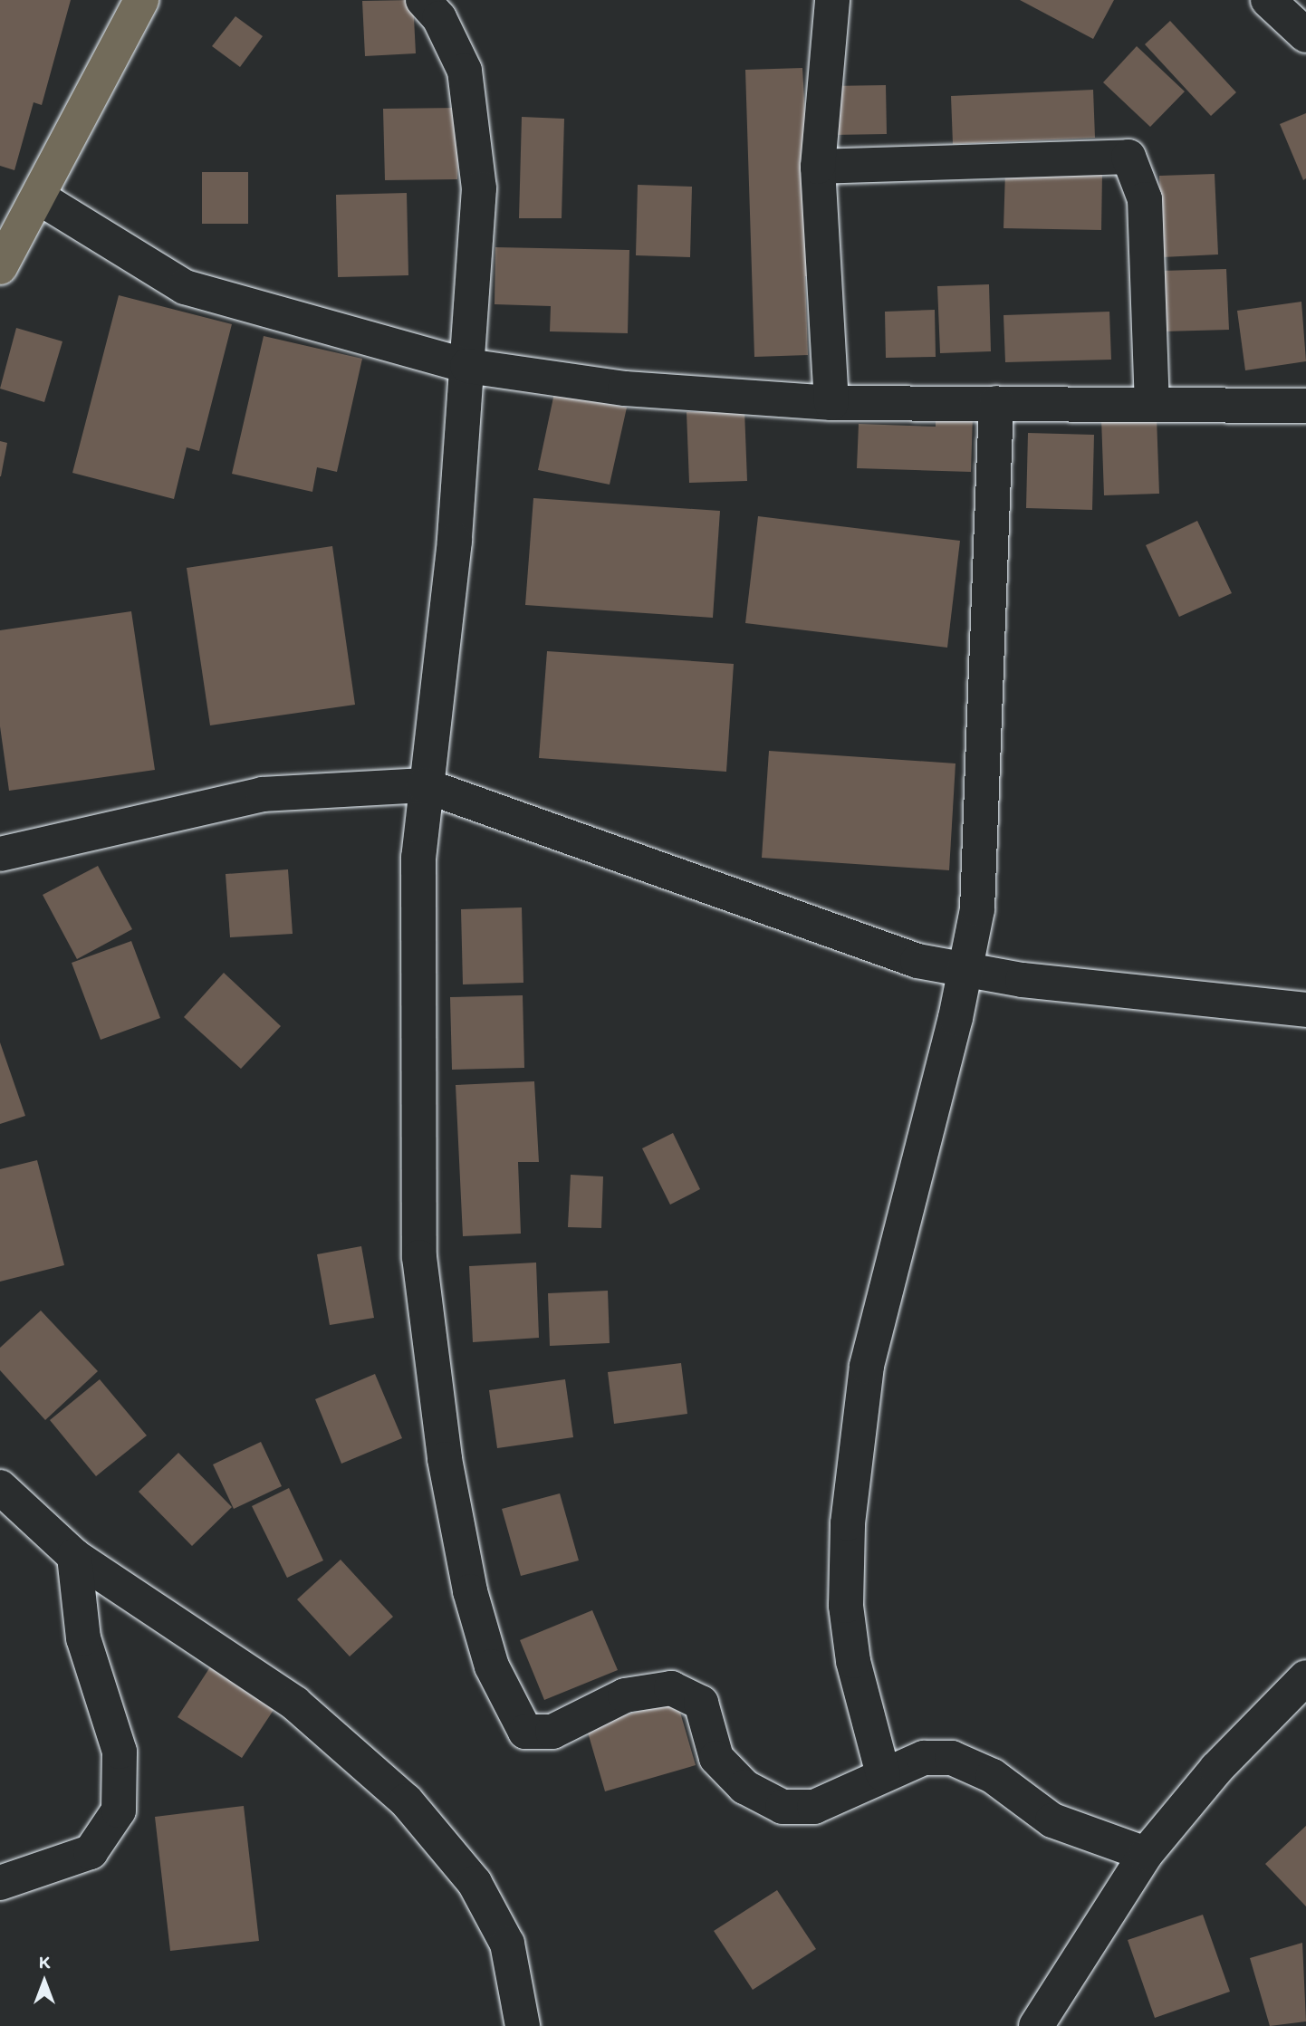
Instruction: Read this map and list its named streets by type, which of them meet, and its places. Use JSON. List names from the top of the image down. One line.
{"north":"top"}
